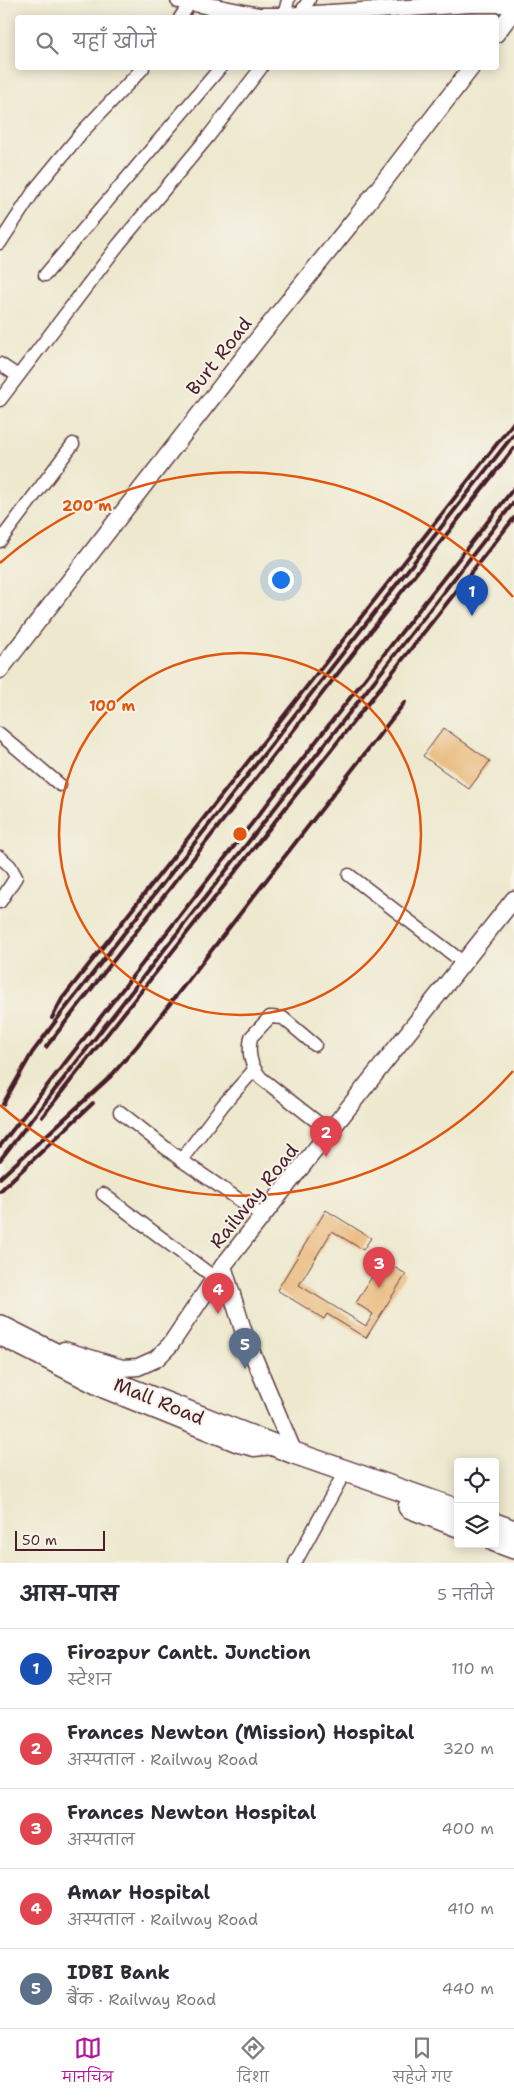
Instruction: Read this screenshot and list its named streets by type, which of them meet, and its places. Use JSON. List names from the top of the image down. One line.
{"streets":{"highway":["Mall Road"],"street":["Burt Road","Railway Road"]},"crossings":[["Railway Road","Mall Road"]],"scale_bar":"50 m","page":{"search":"यहाँ खोजें","pins":["1","2","3","4","5"],"scale":"50 m","heading":["आस-पास","5 नतीजे"],"list":[{"mark":"1","name":"Firozpur Cantt. Junction","note":"स्टेशन","value":"110 m"},{"mark":"2","name":"Frances Newton (Mission) Hospital","note":"अस्पताल · Railway Road","value":"320 m"},{"mark":"3","name":"Frances Newton Hospital","note":"अस्पताल","value":"400 m"},{"mark":"4","name":"Amar Hospital","note":"अस्पताल · Railway Road","value":"410 m"},{"mark":"5","name":"IDBI Bank","note":"बैंक · Railway Road","value":"440 m"}],"nav":["मानचित्र","दिशा","सहेजे गए"]},"rings":["200 m","100 m"]}
